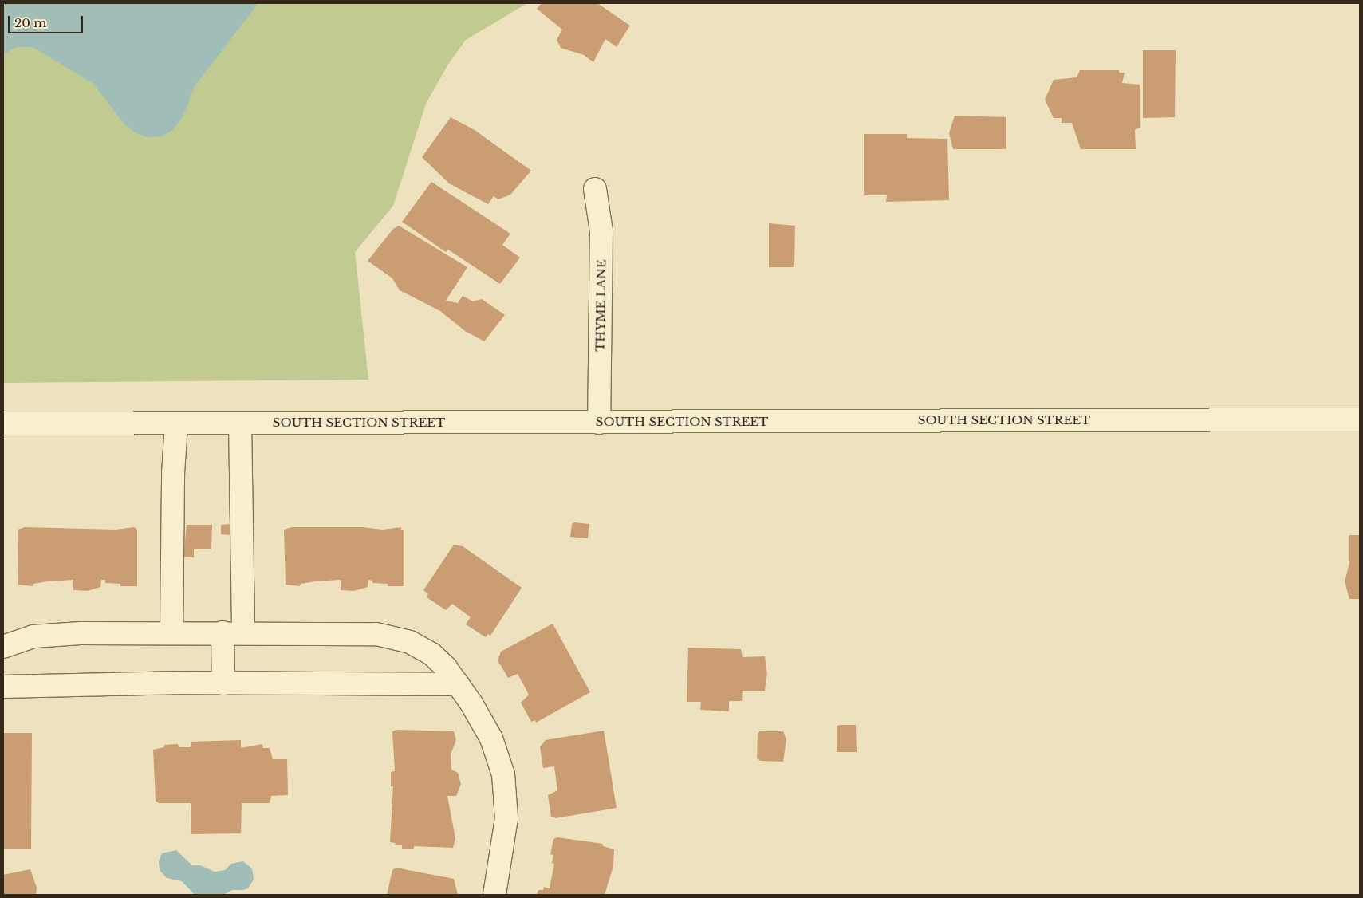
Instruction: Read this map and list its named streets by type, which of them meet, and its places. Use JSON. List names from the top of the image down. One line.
{"streets":{"street":["THYME LANE","SOUTH SECTION STREET"]},"crossings":[["THYME LANE","SOUTH SECTION STREET"]],"scale_bar":"20 m"}
